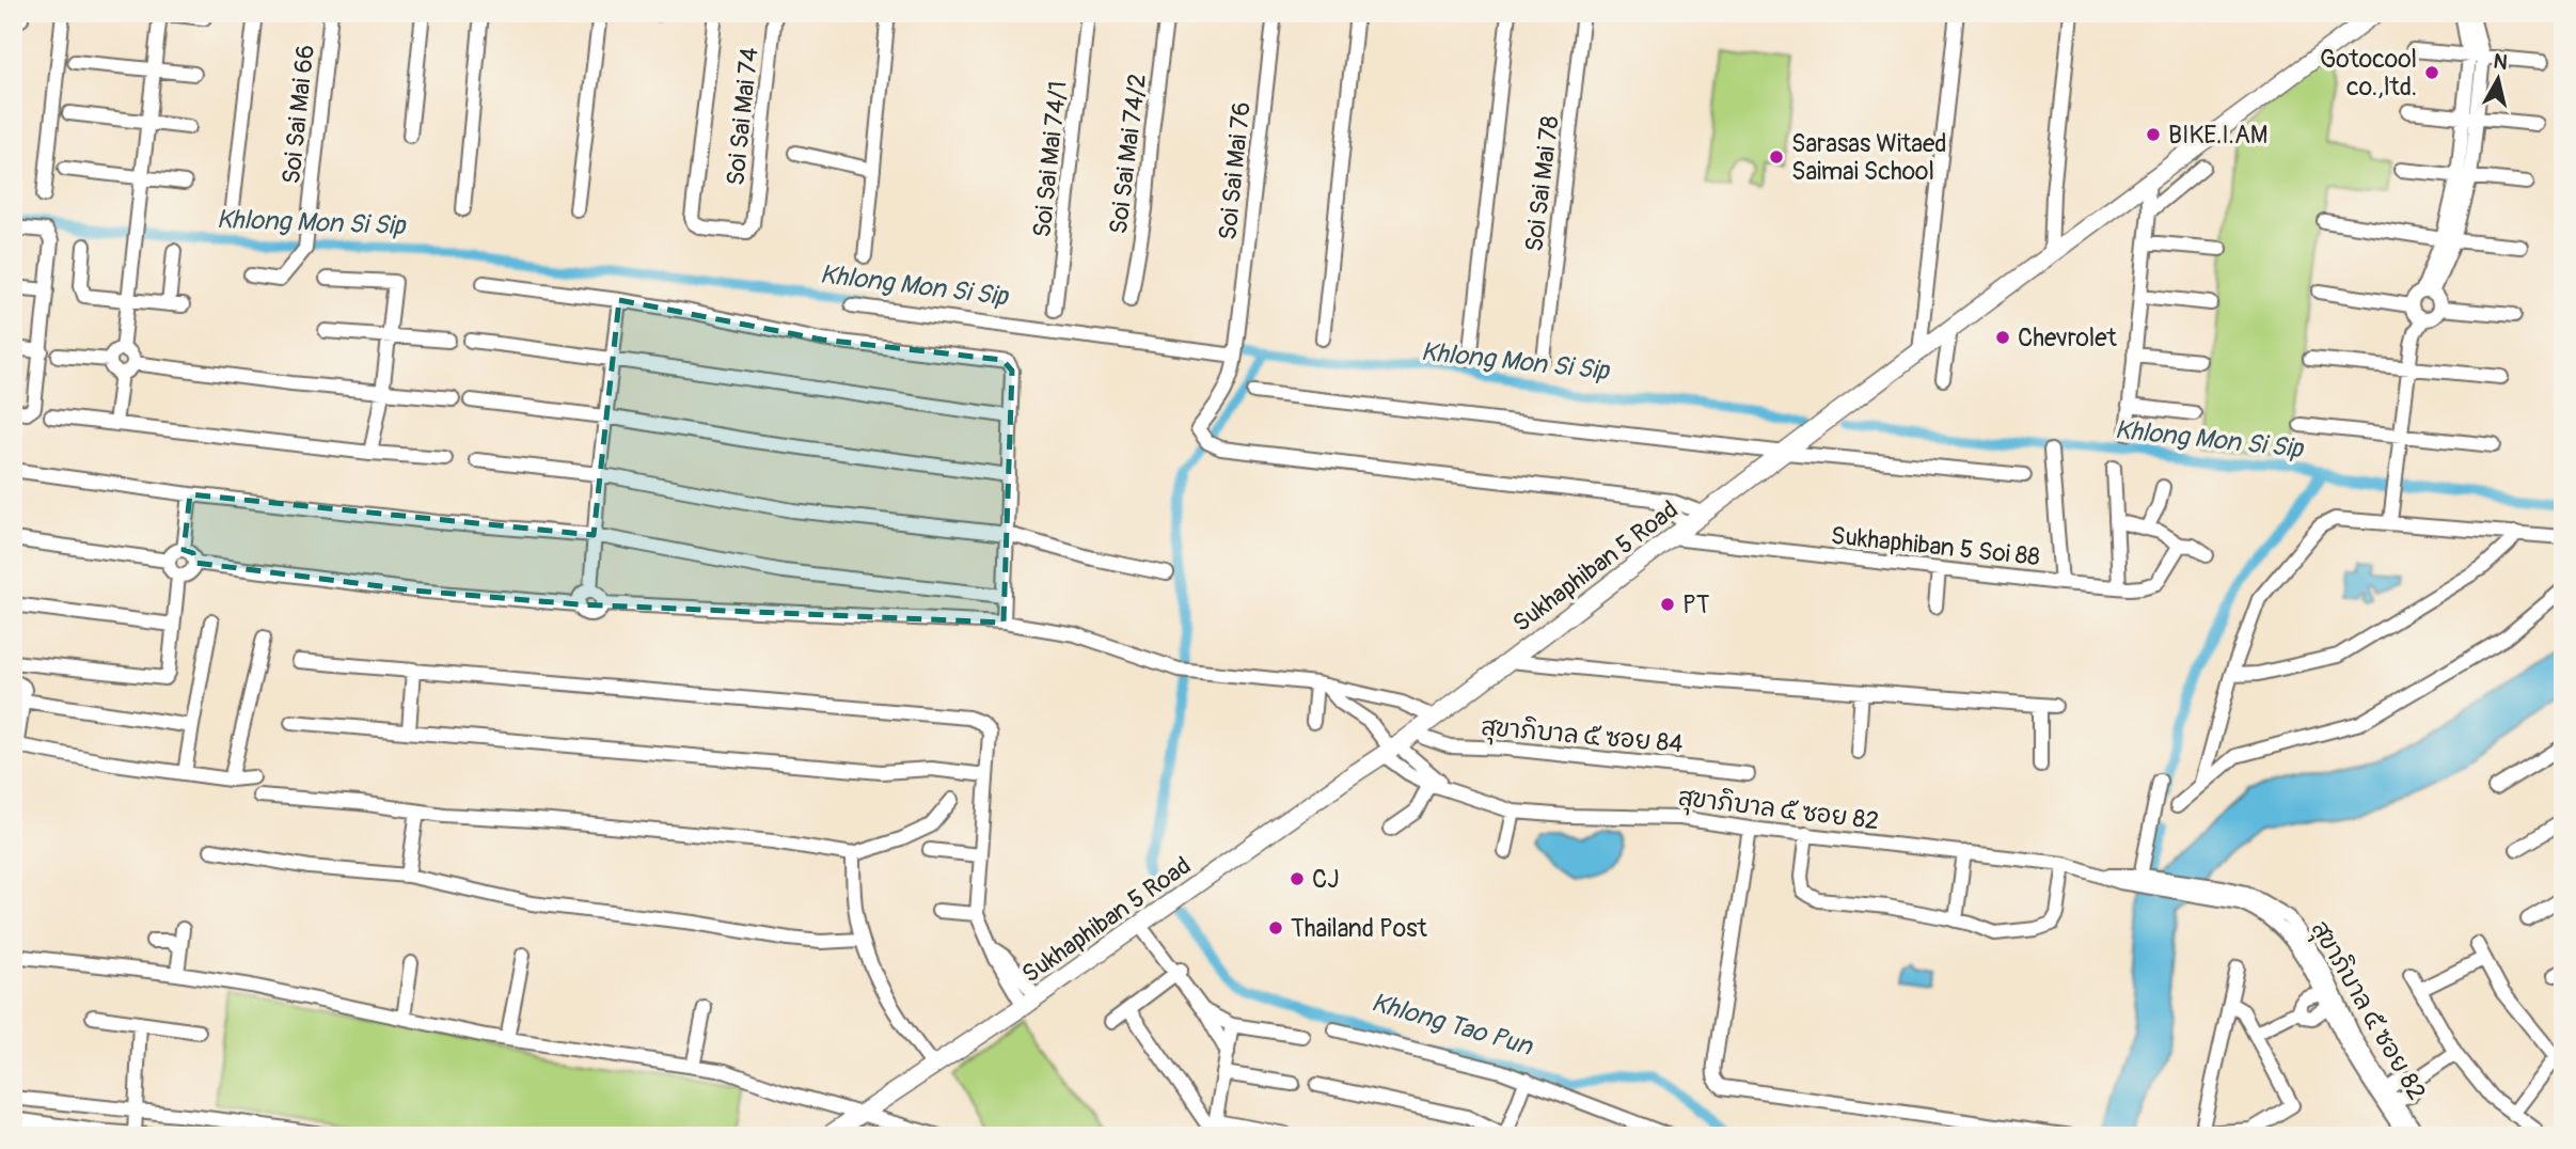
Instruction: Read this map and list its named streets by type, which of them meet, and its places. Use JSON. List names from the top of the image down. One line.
{"streets":{"main road":["Sukhaphiban 5 Road"],"street":["Soi Sai Mai 66","Soi Sai Mai 74","Soi Sai Mai 74/2","Soi Sai Mai 74/1","Soi Sai Mai 76","Soi Sai Mai 78","Sukhaphiban 5 Soi 88","สุขาภิบาล ๕ ซอย 84","สุขาภิบาล ๕ ซอย 82"]},"crossings":[["Sukhaphiban 5 Soi 88","Sukhaphiban 5 Road"],["Sukhaphiban 5 Road","สุขาภิบาล ๕ ซอย 84"],["Sukhaphiban 5 Road","สุขาภิบาล ๕ ซอย 82"]],"water":["Khlong Mon Si Sip","Khlong Tao Pun"],"places":["Gotocool co.,ltd.","BIKE.I.AM","Sarasas Witaed Saimai School","Chevrolet","PT","CJ","Thailand Post"],"north":"top"}
